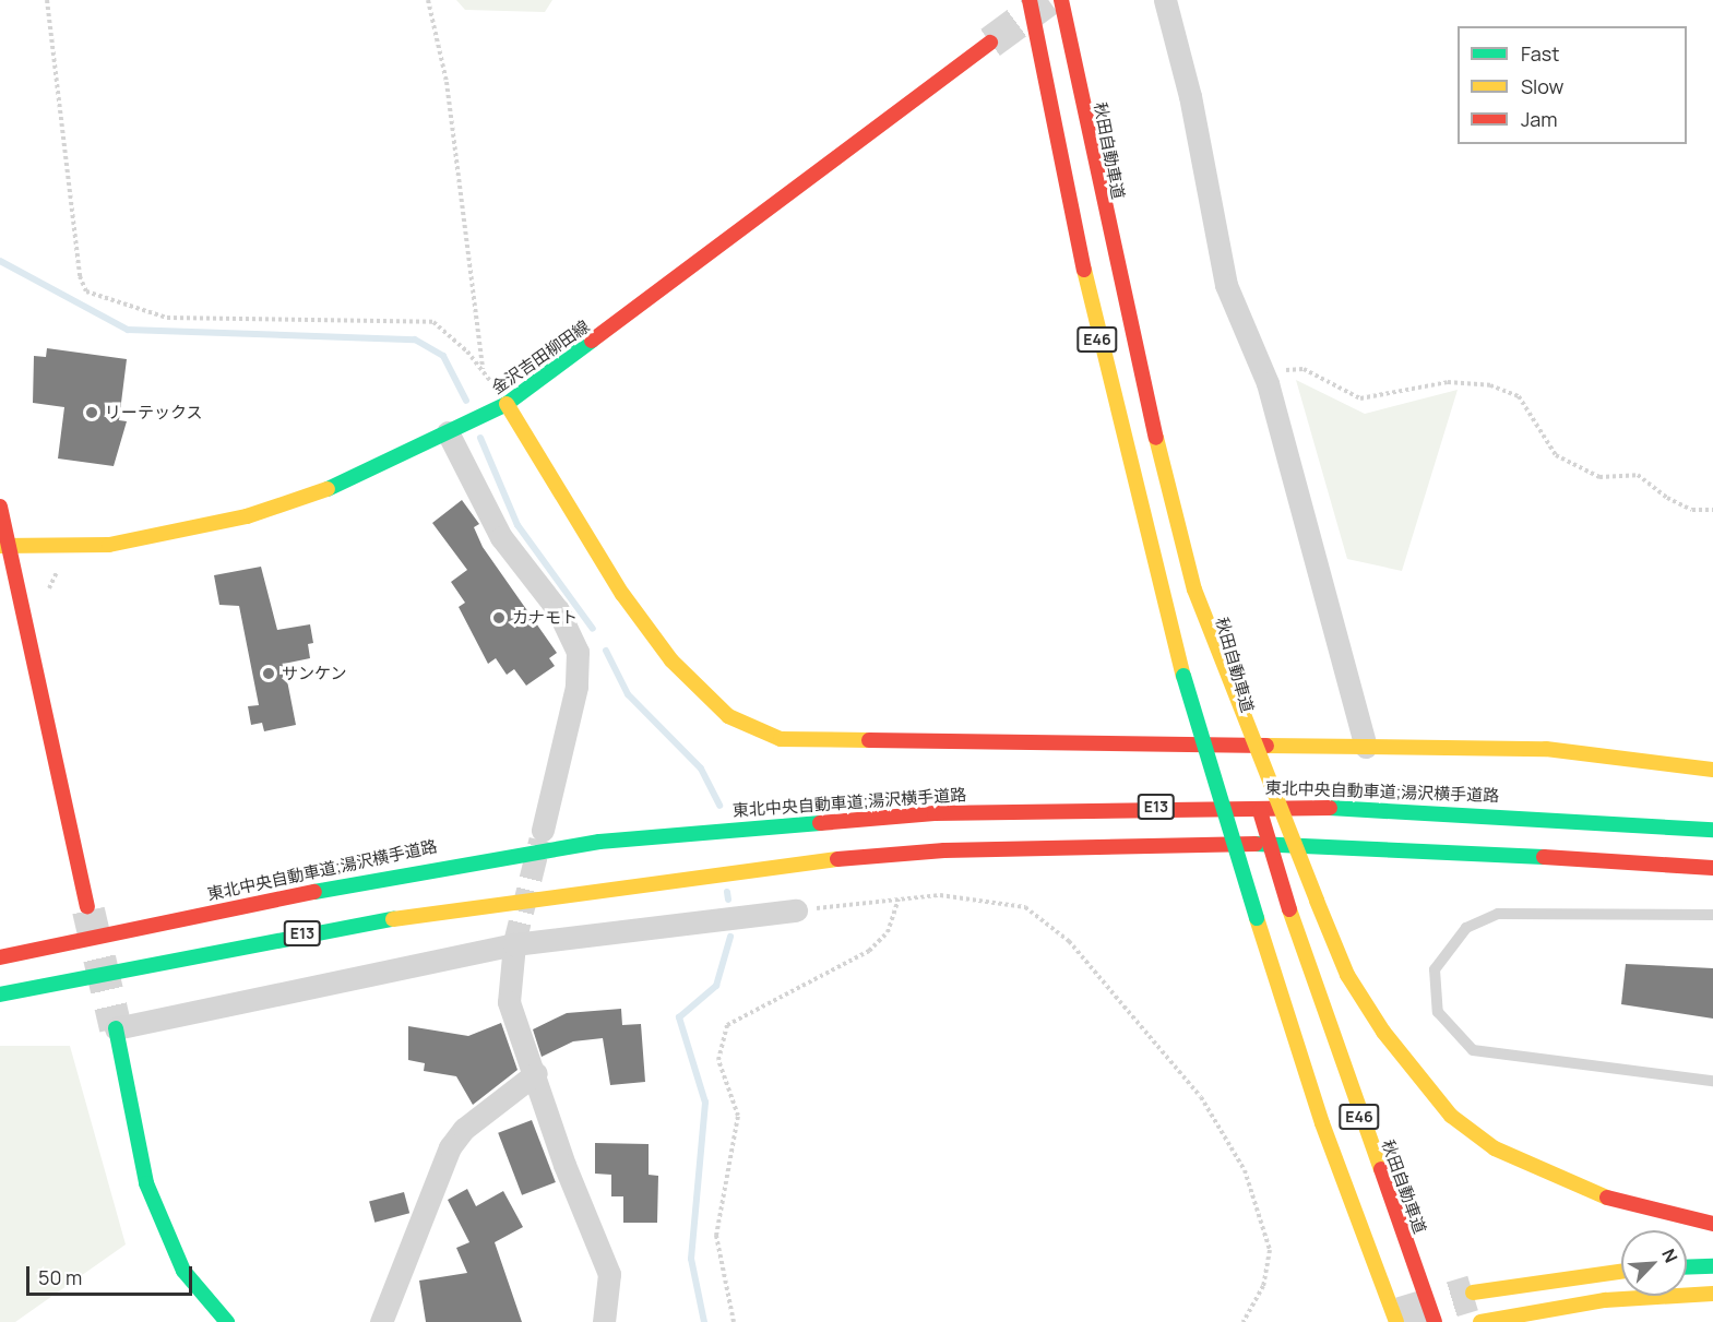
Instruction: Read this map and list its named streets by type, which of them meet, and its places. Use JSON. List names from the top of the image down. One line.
{"streets":{"main road":["秋田自動車道","E46","金沢吉田柳田線","東北中央自動車道;湯沢横手道路","E13"]},"places":["リーテックス","カナモト","サンケン"],"legend":["Fast","Slow","Jam"],"scale_bar":"50 m","north":"top right"}
